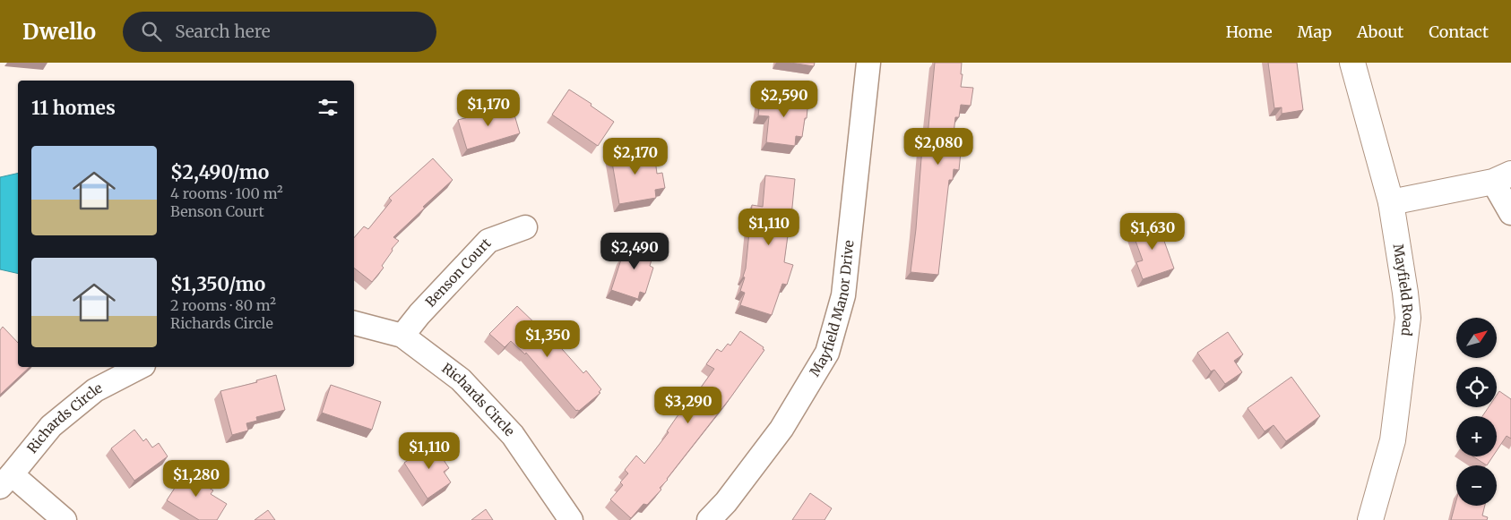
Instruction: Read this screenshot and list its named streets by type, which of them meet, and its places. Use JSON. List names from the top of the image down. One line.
{"streets":{"street":["Benson Court","Mayfield Road","Mayfield Manor Drive","Richards Circle"]},"crossings":[["Benson Court","Richards Circle"]],"north":"top right","page":{"header":"Dwello","search":"Search here","nav":["Home","Map","About","Contact"],"price":["$2,590","$1,170","$2,080","$2,170","$1,110","$1,630","$2,490","$1,350","$3,290","$1,110","$1,280"],"heading":"11 homes","list":[{"name":"$2,490/mo","note":"4 rooms · 100 m² · Benson Court"},{"name":"$1,350/mo","note":"2 rooms · 80 m² · Richards Circle"}],"map_buttons":["+","−"]}}
